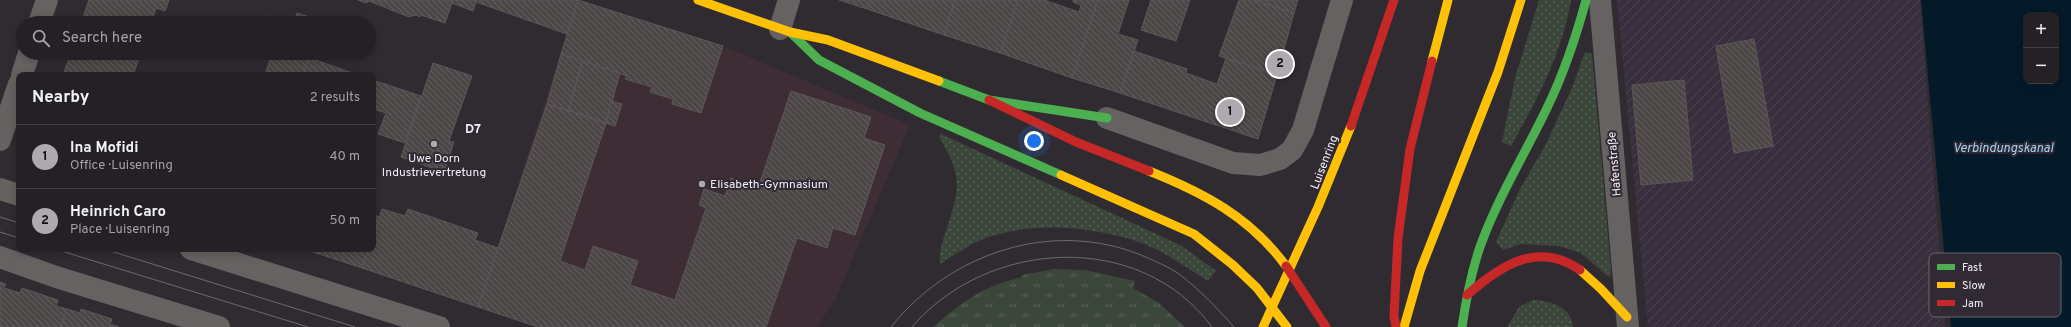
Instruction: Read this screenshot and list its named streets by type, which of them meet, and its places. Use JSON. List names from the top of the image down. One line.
{"streets":{"main road":["Luisenring"],"street":["Hafenstraße"]},"districts":["D7"],"water":["Verbindungskanal"],"places":["Uwe Dorn Industrievertretung","Elisabeth-Gymnasium"],"legend":["Fast","Slow","Jam"],"page":{"map_buttons":["+","−"],"search":"Search here","pins":["2","1"],"heading":["Nearby","2 results"],"list":[{"mark":"1","name":"Ina Mofidi","note":"Office · Luisenring","value":"40 m"},{"mark":"2","name":"Heinrich Caro","note":"Place · Luisenring","value":"50 m"}]}}
